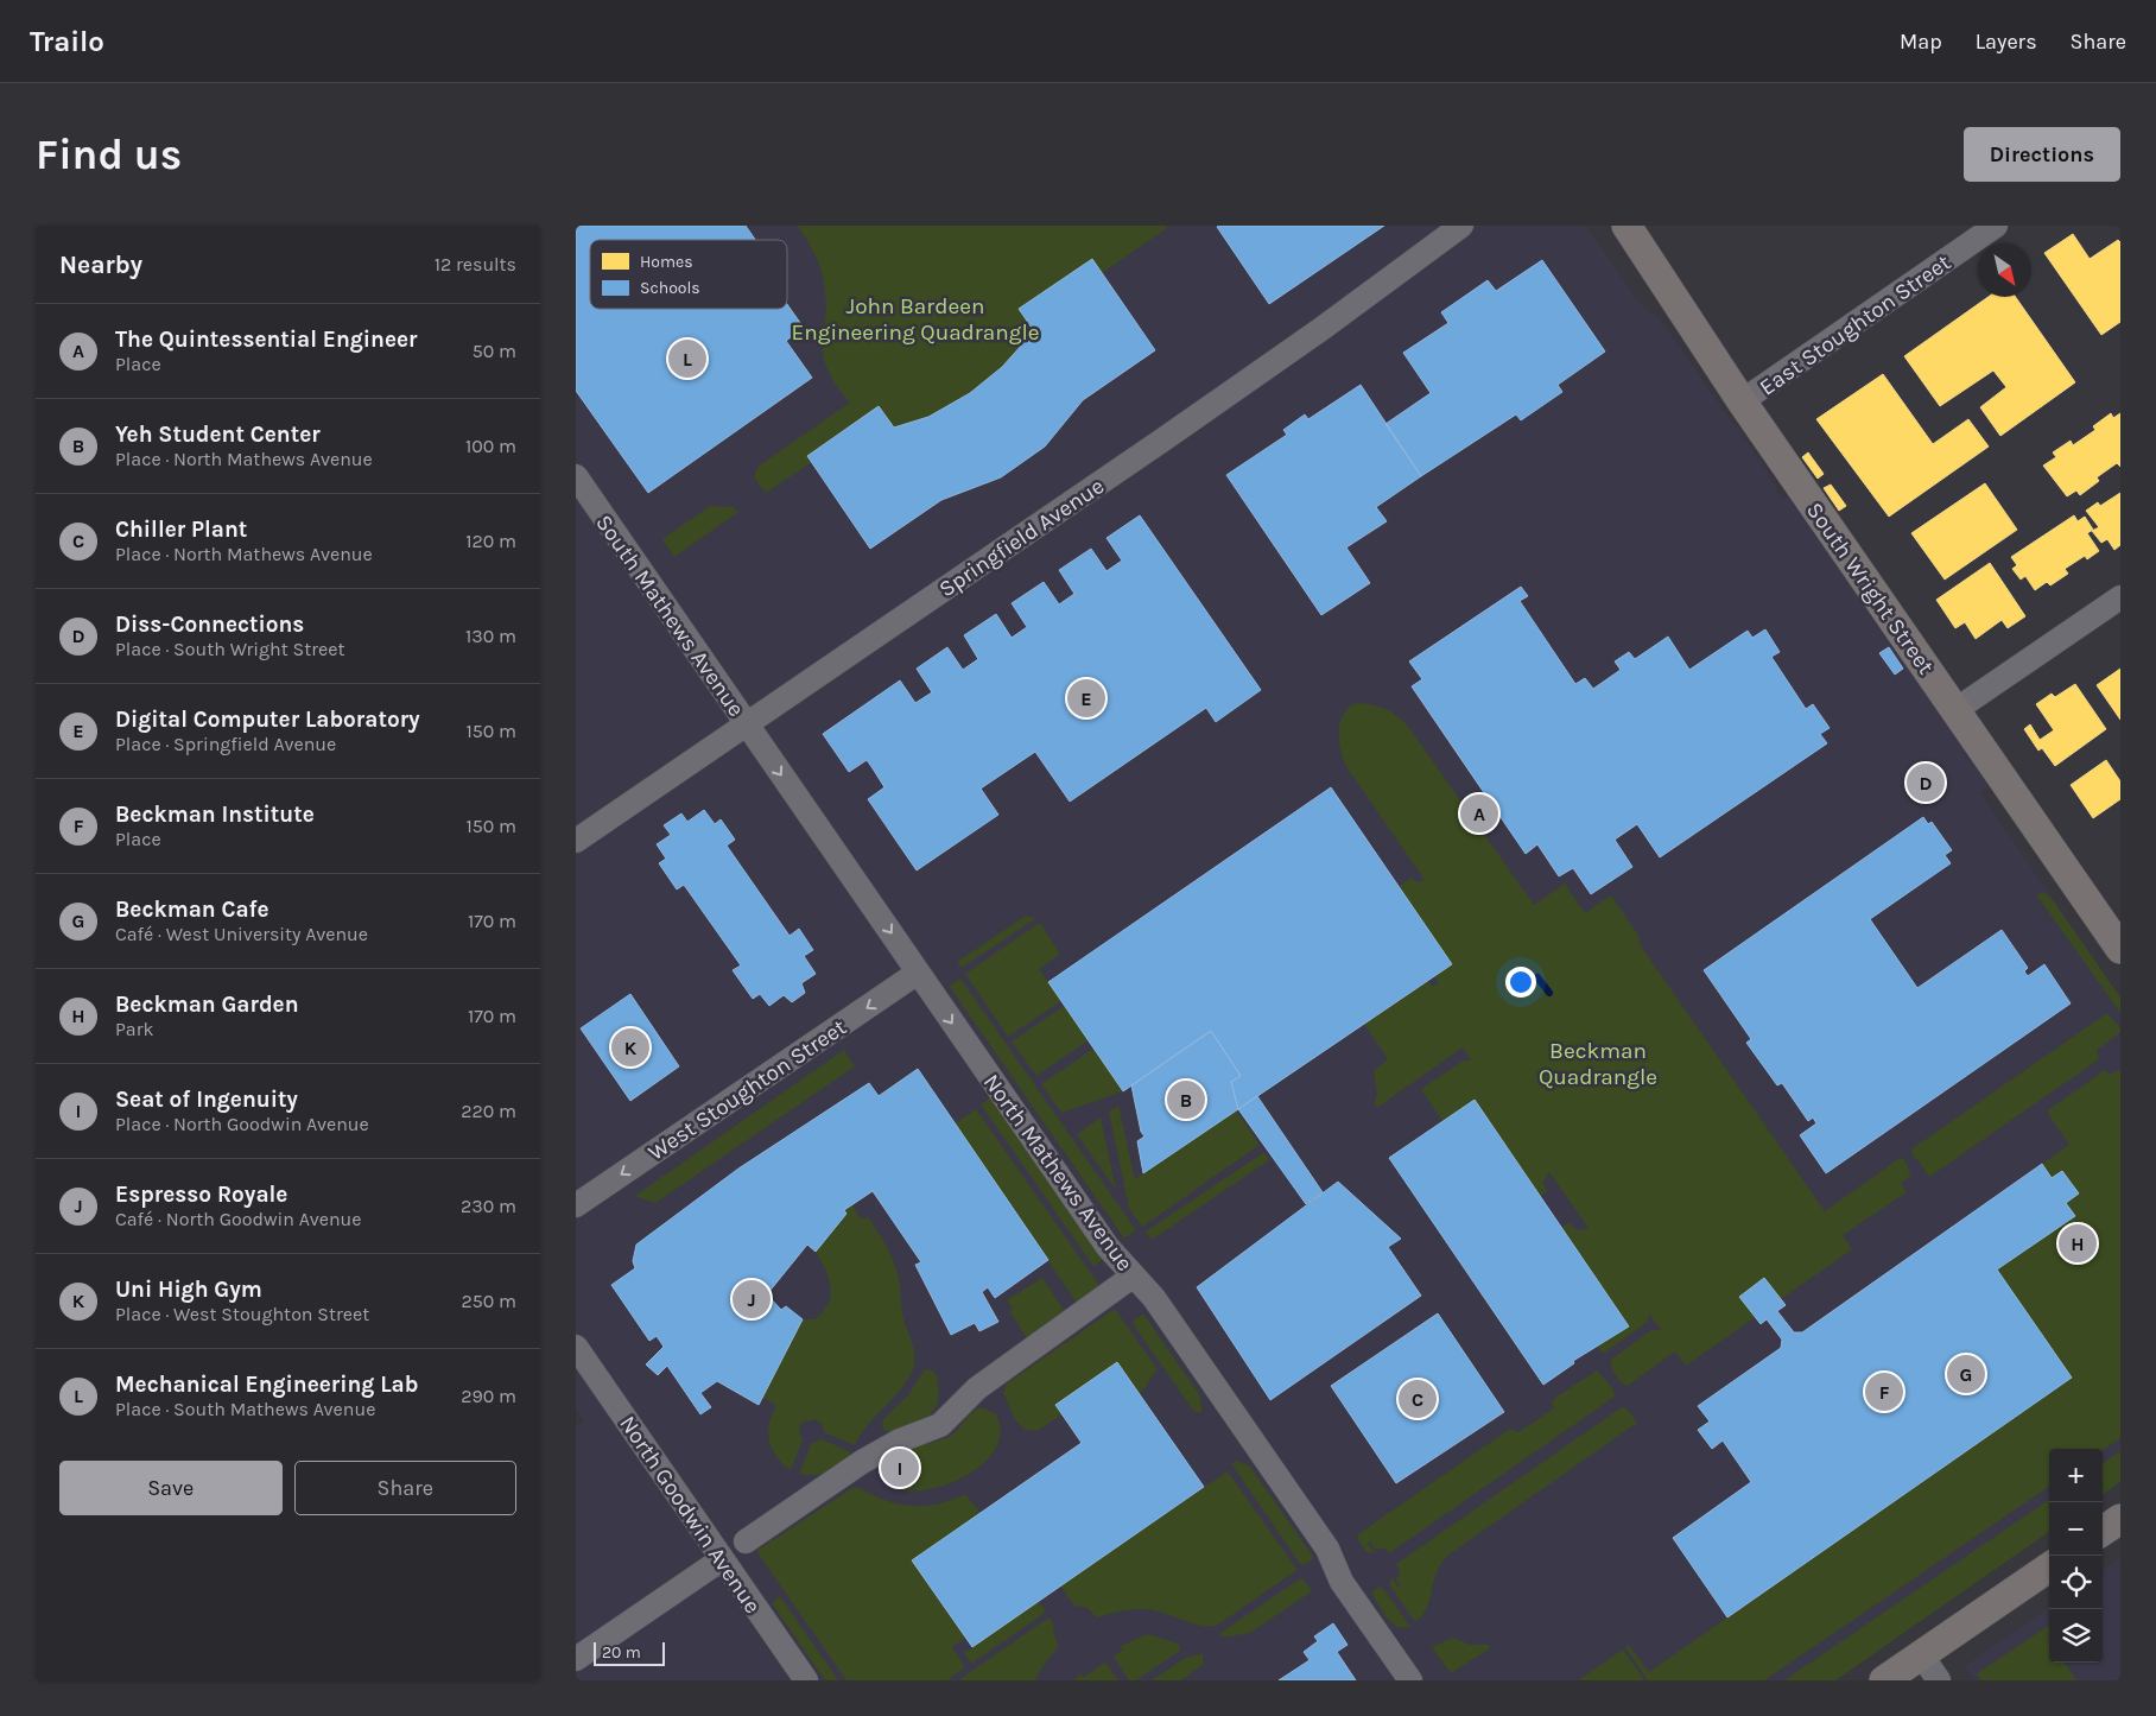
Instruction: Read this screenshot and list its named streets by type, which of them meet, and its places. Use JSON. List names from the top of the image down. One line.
{"streets":{"main road":["South Wright Street"],"street":["East Stoughton Street","Springfield Avenue","South Mathews Avenue","West Stoughton Street","North Mathews Avenue","North Goodwin Avenue"]},"crossings":[["East Stoughton Street","South Wright Street"],["Springfield Avenue","South Mathews Avenue"],["Springfield Avenue","North Mathews Avenue"],["South Mathews Avenue","North Mathews Avenue"],["West Stoughton Street","North Mathews Avenue"]],"one_way":["West Stoughton Street","North Mathews Avenue"],"parks":["John Bardeen Engineering Quadrangle","Beckman Quadrangle"],"legend":["Homes","Schools"],"scale_bar":"20 m","north":"bottom right","page":{"header":"Trailo","nav":["Map","Layers","Share"],"buttons":["Directions",["Save","Share"]],"title":"Find us","heading":["Nearby","12 results"],"list":[{"mark":"A","name":"The Quintessential Engineer","note":"Place","value":"50 m"},{"mark":"B","name":"Yeh Student Center","note":"Place · North Mathews Avenue","value":"100 m"},{"mark":"C","name":"Chiller Plant","note":"Place · North Mathews Avenue","value":"120 m"},{"mark":"D","name":"Diss-Connections","note":"Place · South Wright Street","value":"130 m"},{"mark":"E","name":"Digital Computer Laboratory","note":"Place · Springfield Avenue","value":"150 m"},{"mark":"F","name":"Beckman Institute","note":"Place","value":"150 m"},{"mark":"G","name":"Beckman Cafe","note":"Café · West University Avenue","value":"170 m"},{"mark":"H","name":"Beckman Garden","note":"Park","value":"170 m"},{"mark":"I","name":"Seat of Ingenuity","note":"Place · North Goodwin Avenue","value":"220 m"},{"mark":"J","name":"Espresso Royale","note":"Café · North Goodwin Avenue","value":"230 m"},{"mark":"K","name":"Uni High Gym","note":"Place · West Stoughton Street","value":"250 m"},{"mark":"L","name":"Mechanical Engineering Lab","note":"Place · South Mathews Avenue","value":"290 m"}],"pins":["L","E","D","A","K","B","H","J","G","F","C","I"],"map_buttons":["+","−"],"scale":"20 m"}}
